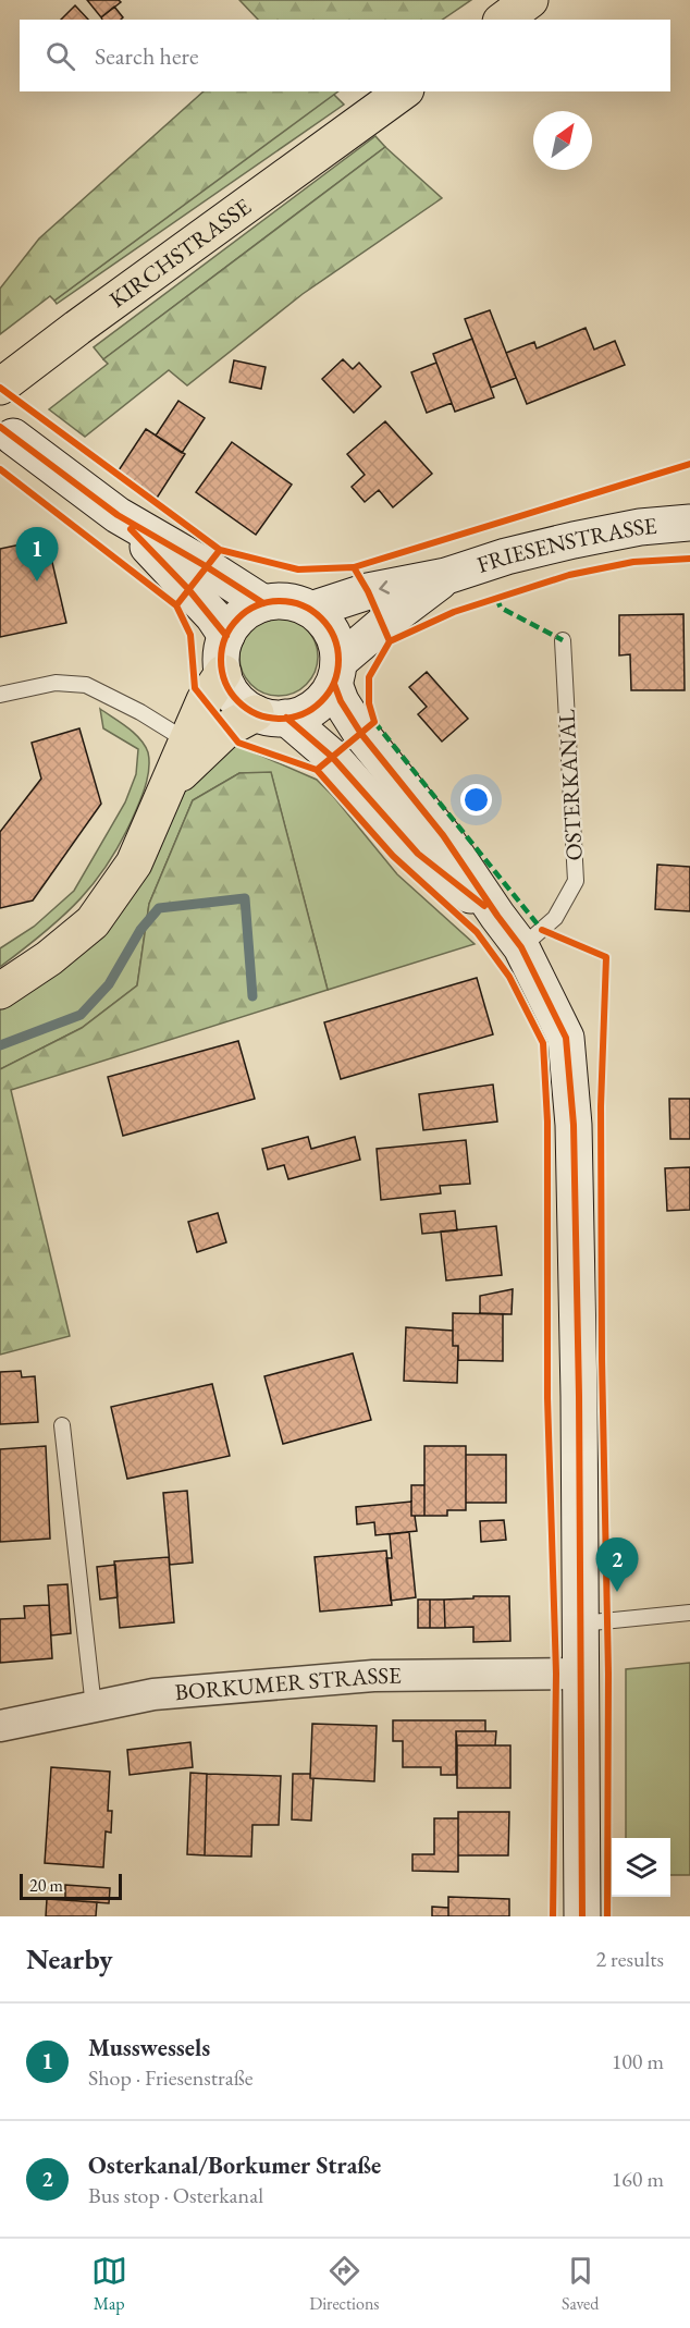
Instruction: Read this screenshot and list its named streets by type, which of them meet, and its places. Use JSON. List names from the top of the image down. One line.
{"streets":{"main road":["KIRCHSTRASSE","FRIESENSTRASSE"],"street":["BORKUMER STRASSE"],"lane":["OSTERKANAL"]},"scale_bar":"20 m","north":"top right","page":{"search":"Search here","pins":["1","2"],"scale":"20 m","heading":["Nearby","2 results"],"list":[{"mark":"1","name":"Musswessels","note":"Shop · Friesenstraße","value":"100 m"},{"mark":"2","name":"Osterkanal/Borkumer Straße","note":"Bus stop · Osterkanal","value":"160 m"}],"nav":["Map","Directions","Saved"]}}
